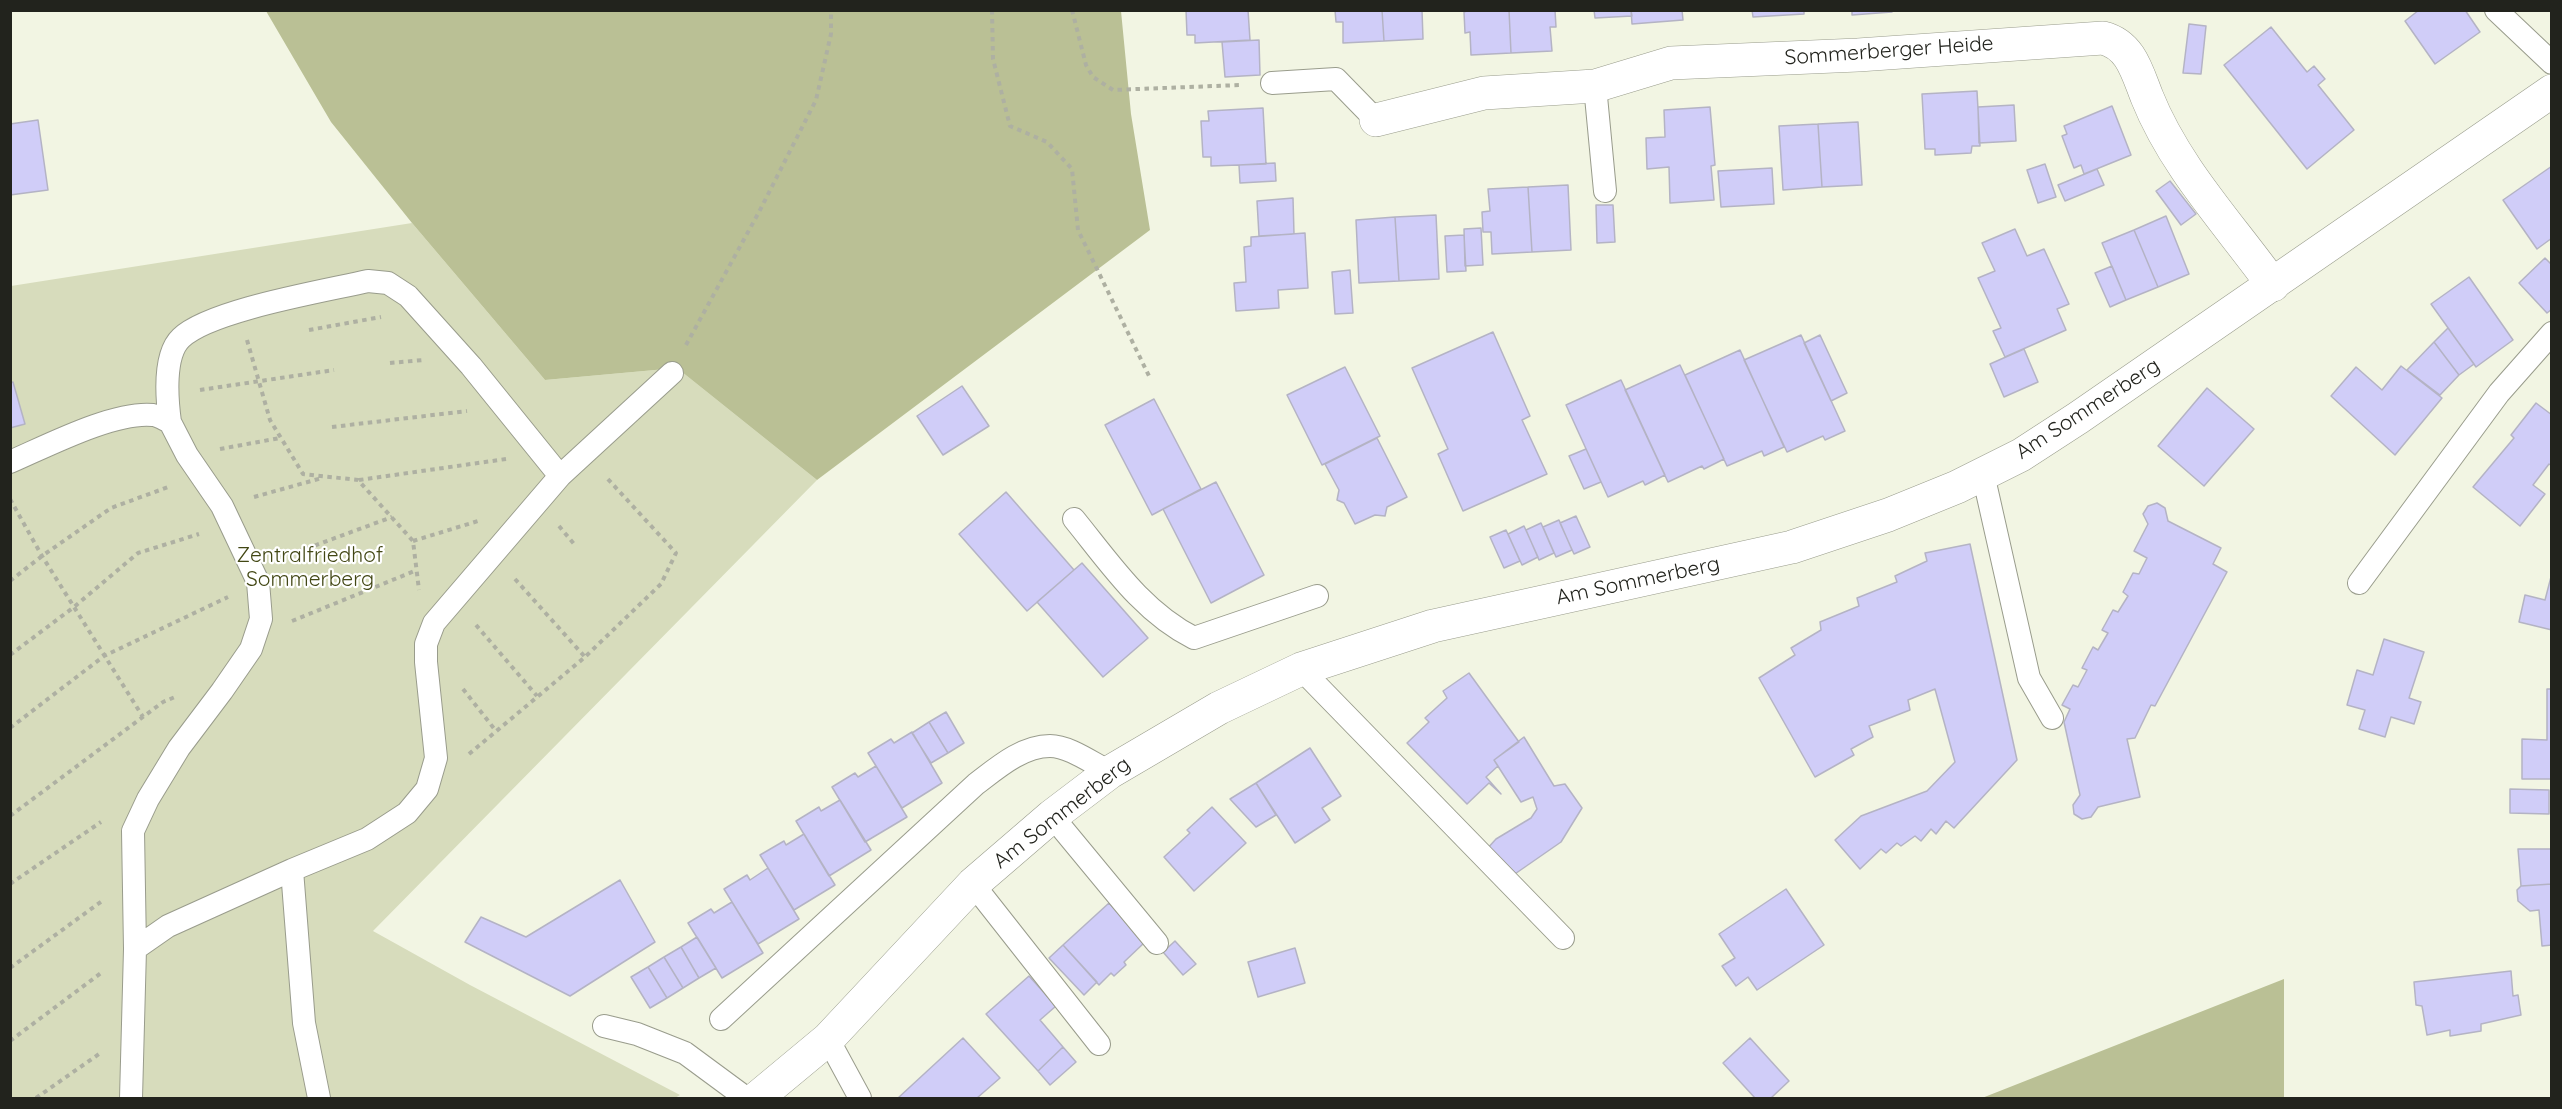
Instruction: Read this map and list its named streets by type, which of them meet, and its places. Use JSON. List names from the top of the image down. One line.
{"streets":{"street":["Sommerberger Heide","Am Sommerberg"]},"crossings":[["Sommerberger Heide","Am Sommerberg"]],"parks":["Zentralfriedhof Sommerberg"]}
